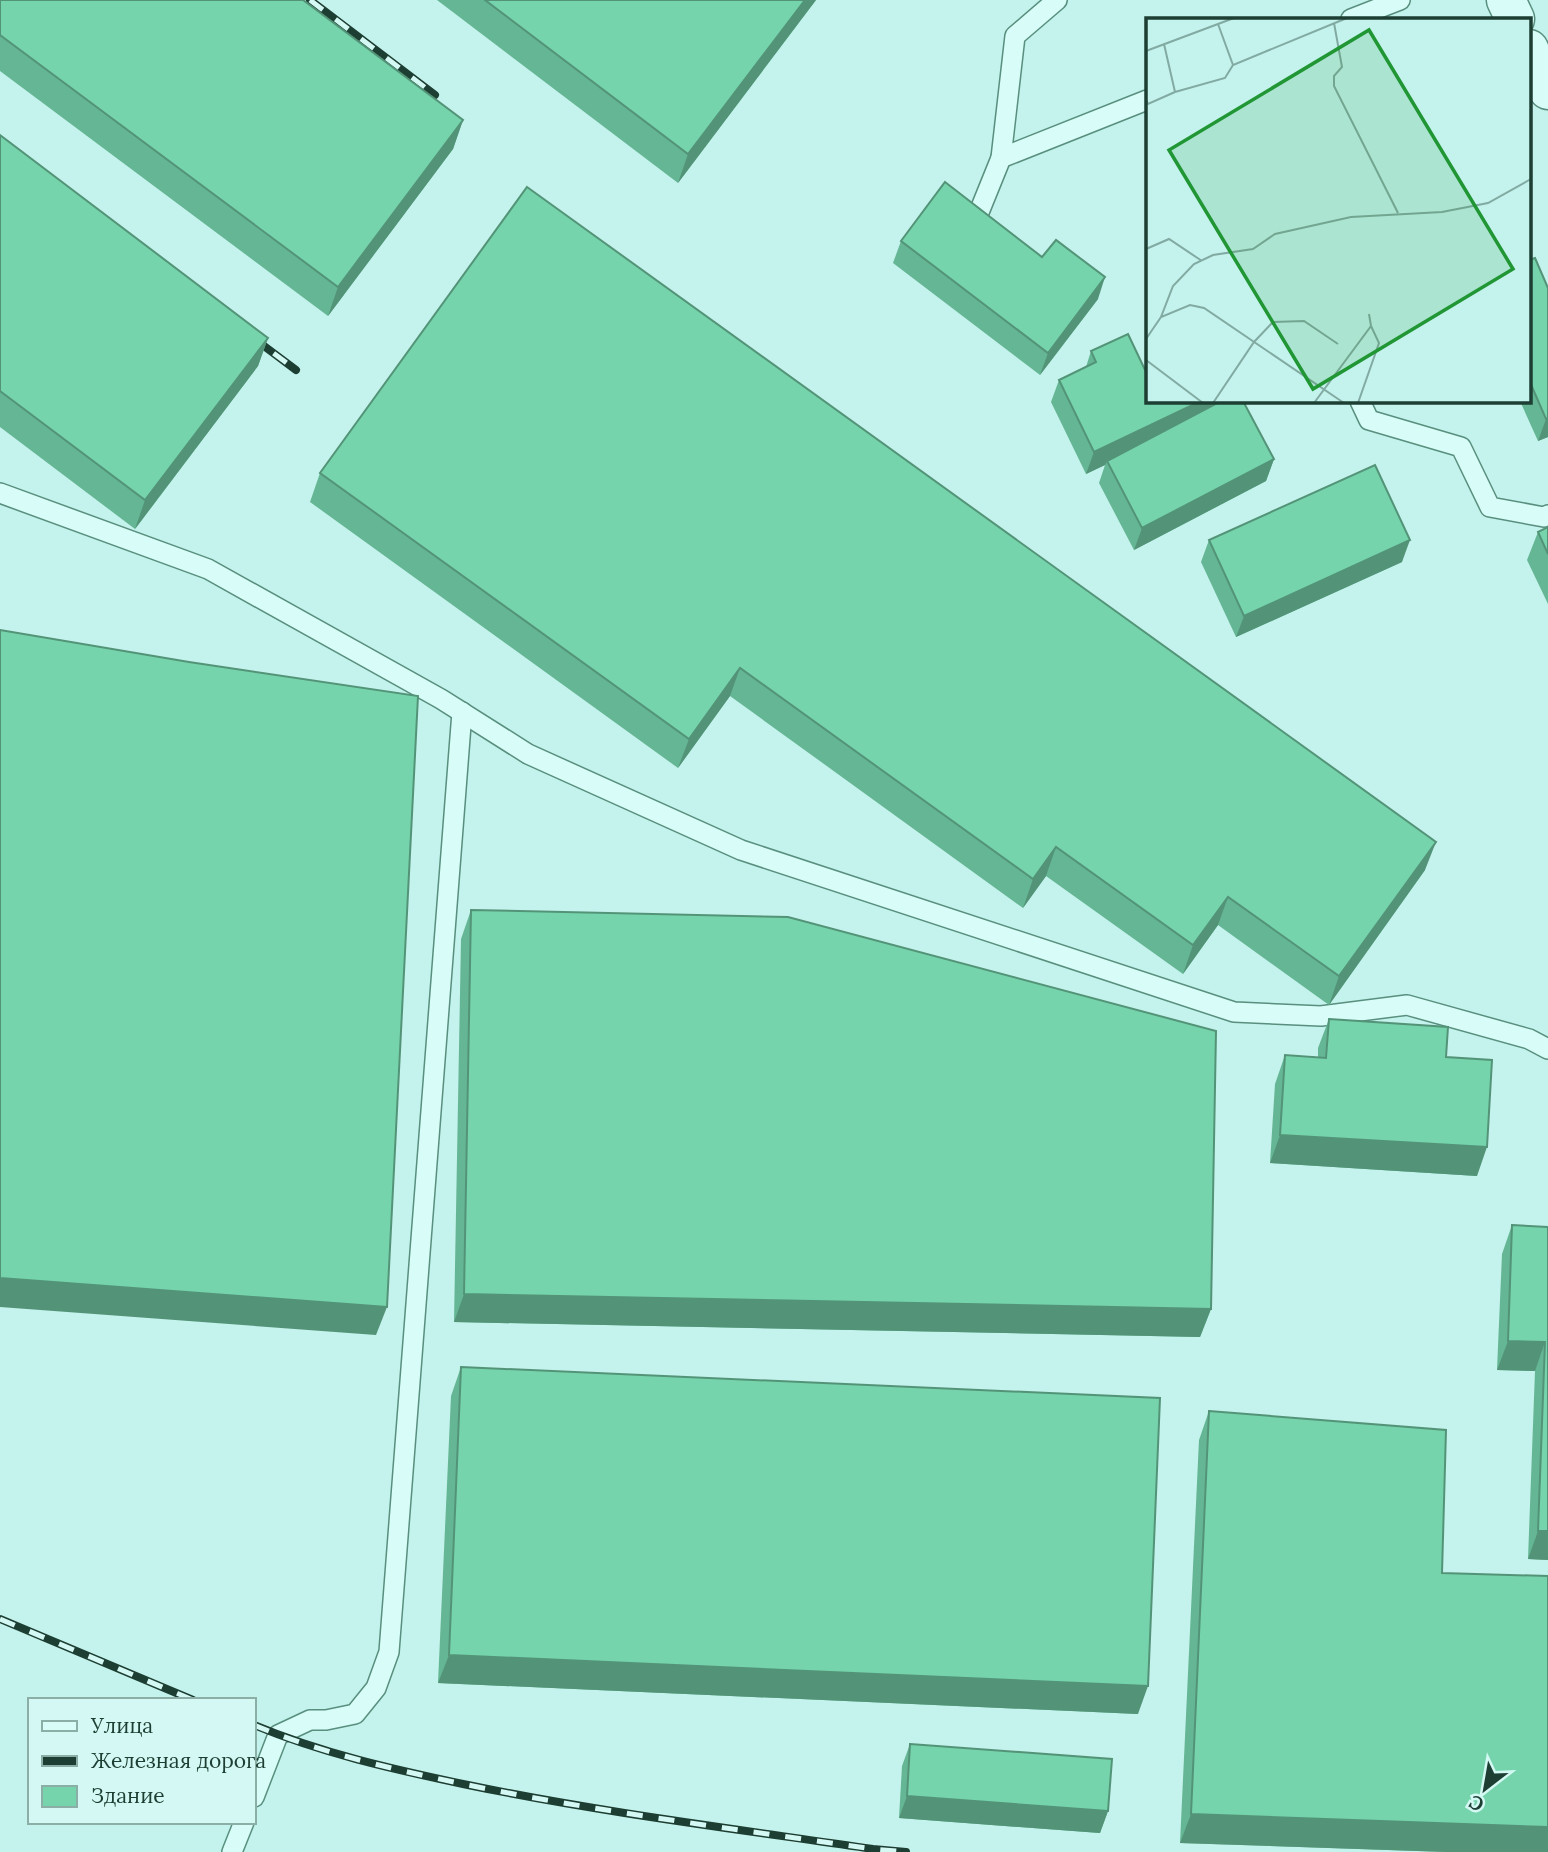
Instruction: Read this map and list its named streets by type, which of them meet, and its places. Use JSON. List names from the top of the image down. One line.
{"legend":["Улица","Железная дорога","Здание"],"north":"bottom left"}
